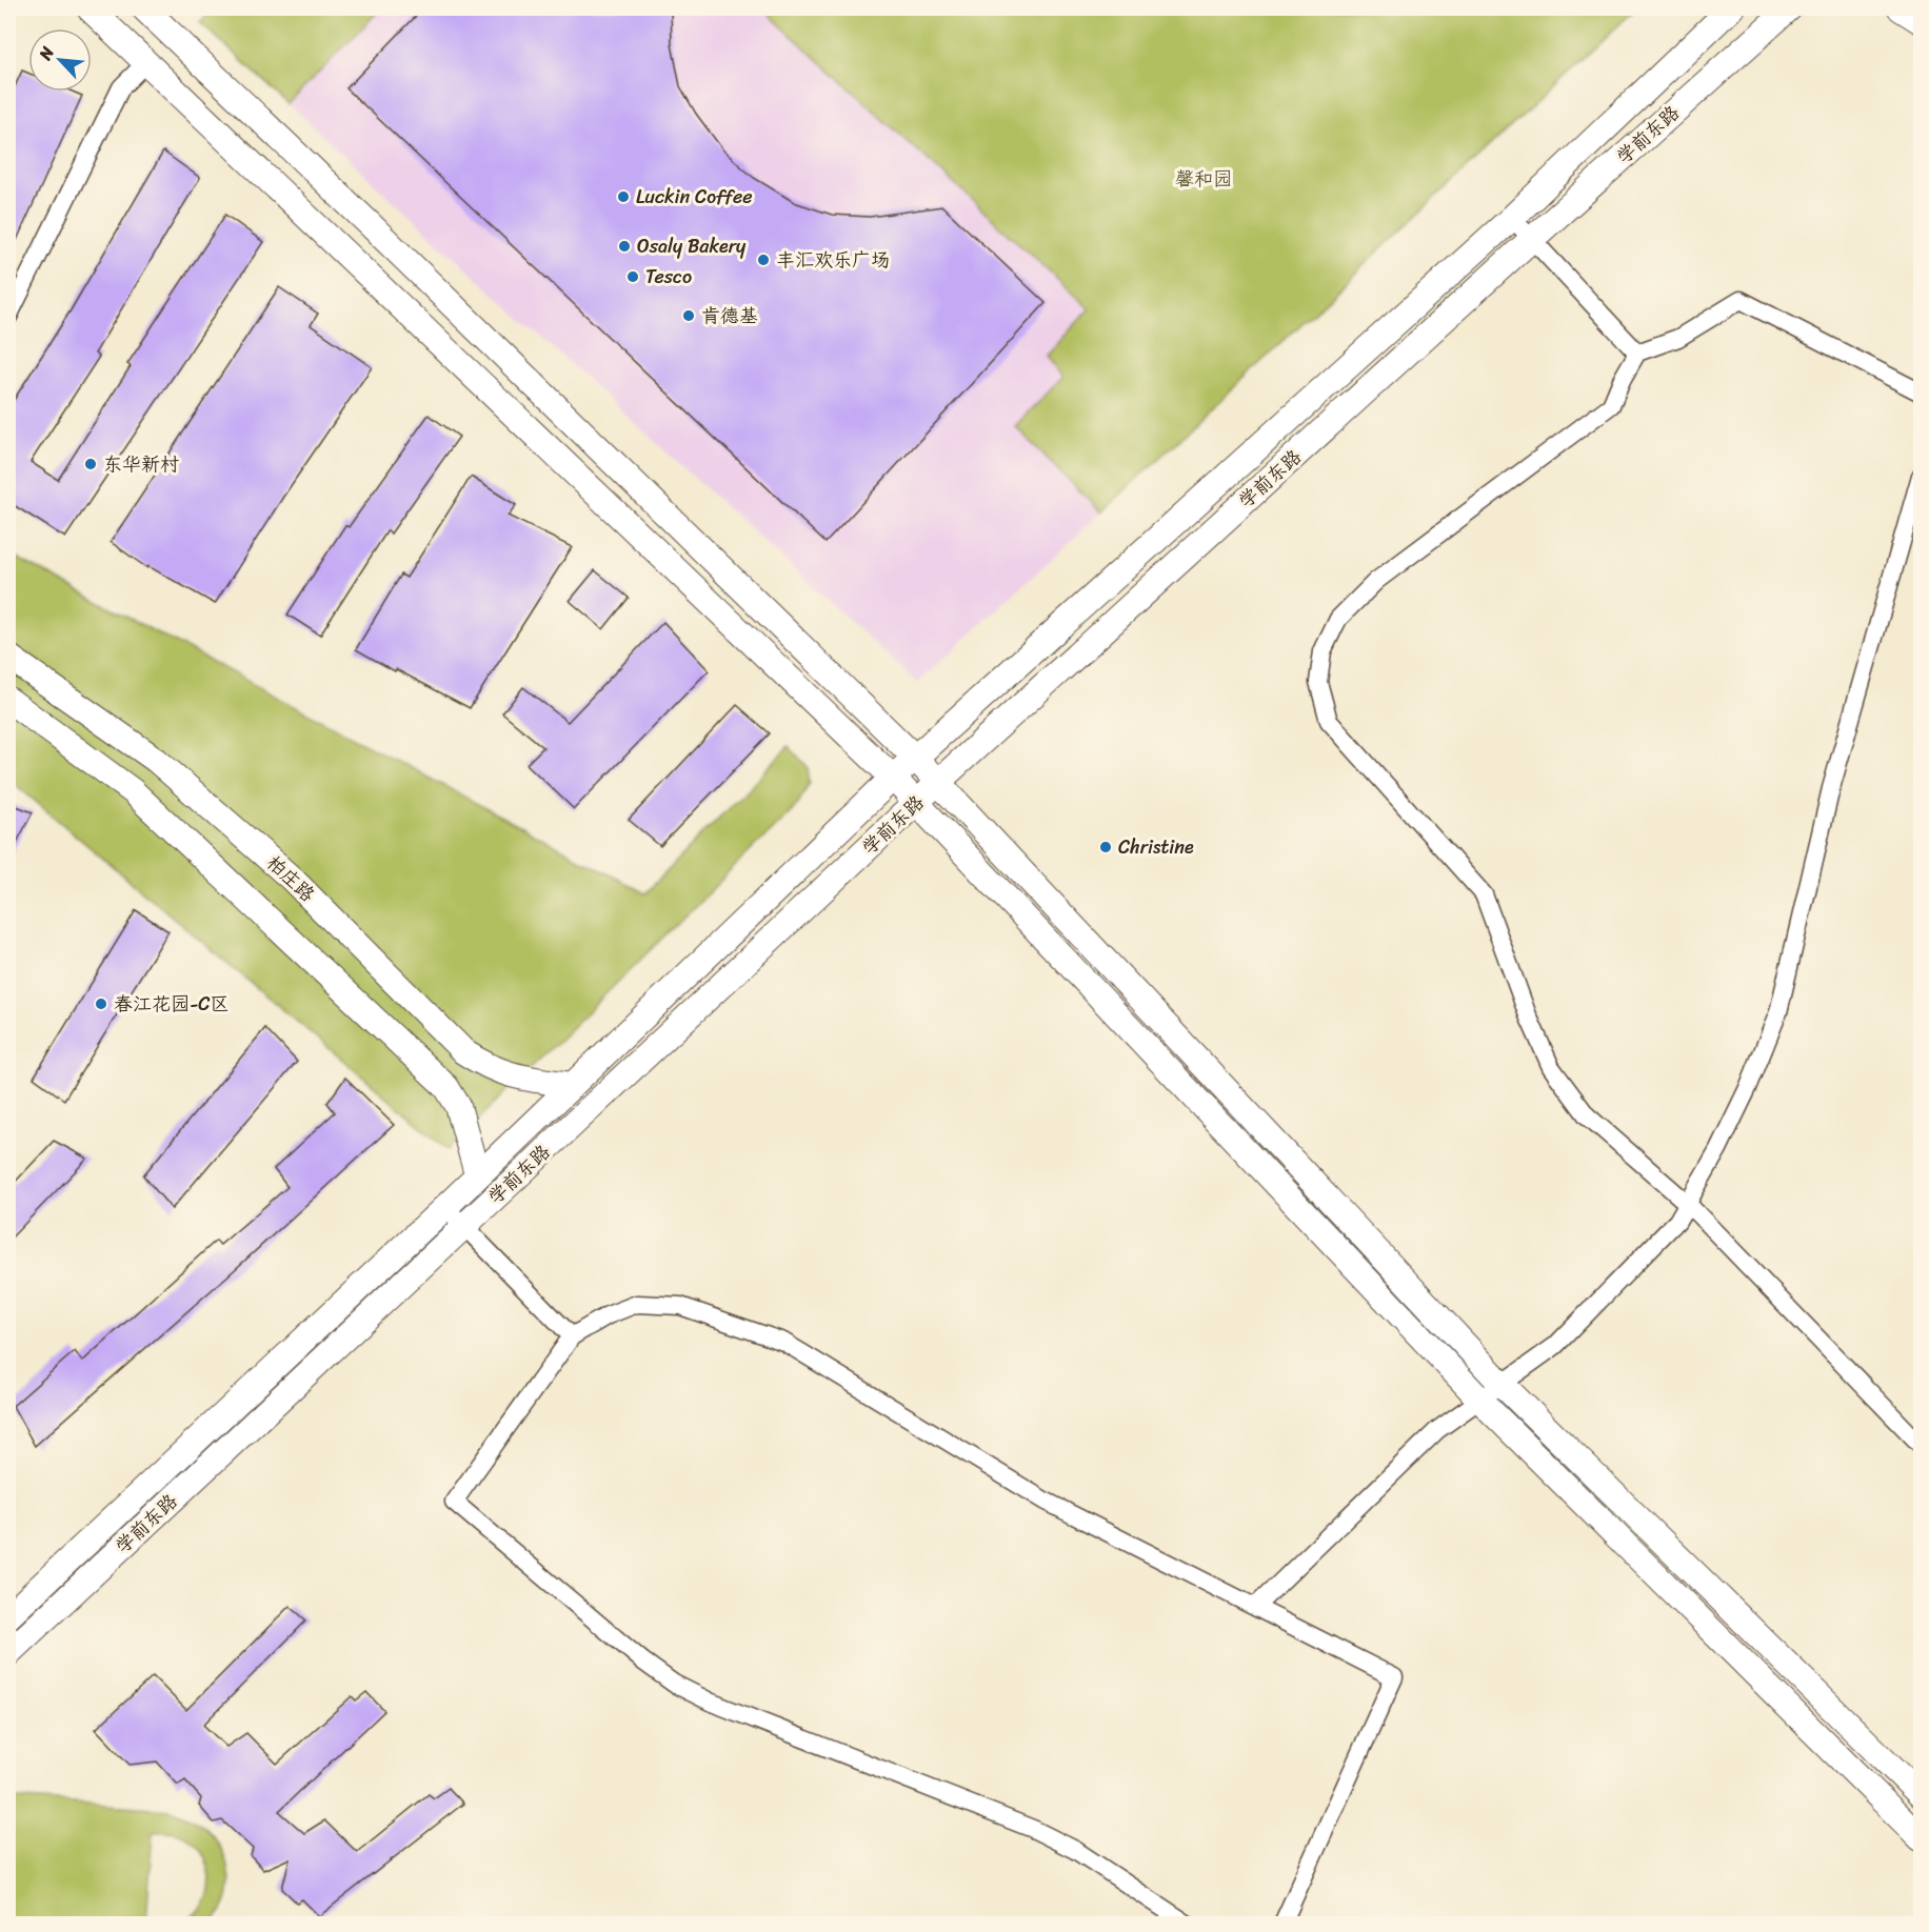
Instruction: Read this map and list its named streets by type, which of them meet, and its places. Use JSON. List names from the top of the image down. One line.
{"streets":{"street":["学前东路","柏庄路"]},"crossings":[["学前东路","柏庄路"]],"parks":["馨和园"],"places":["Luckin Coffee","Osaly Bakery","丰汇欢乐广场","Tesco","肯德基","东华新村","Christine","春江花园-C区"],"north":"top left"}
